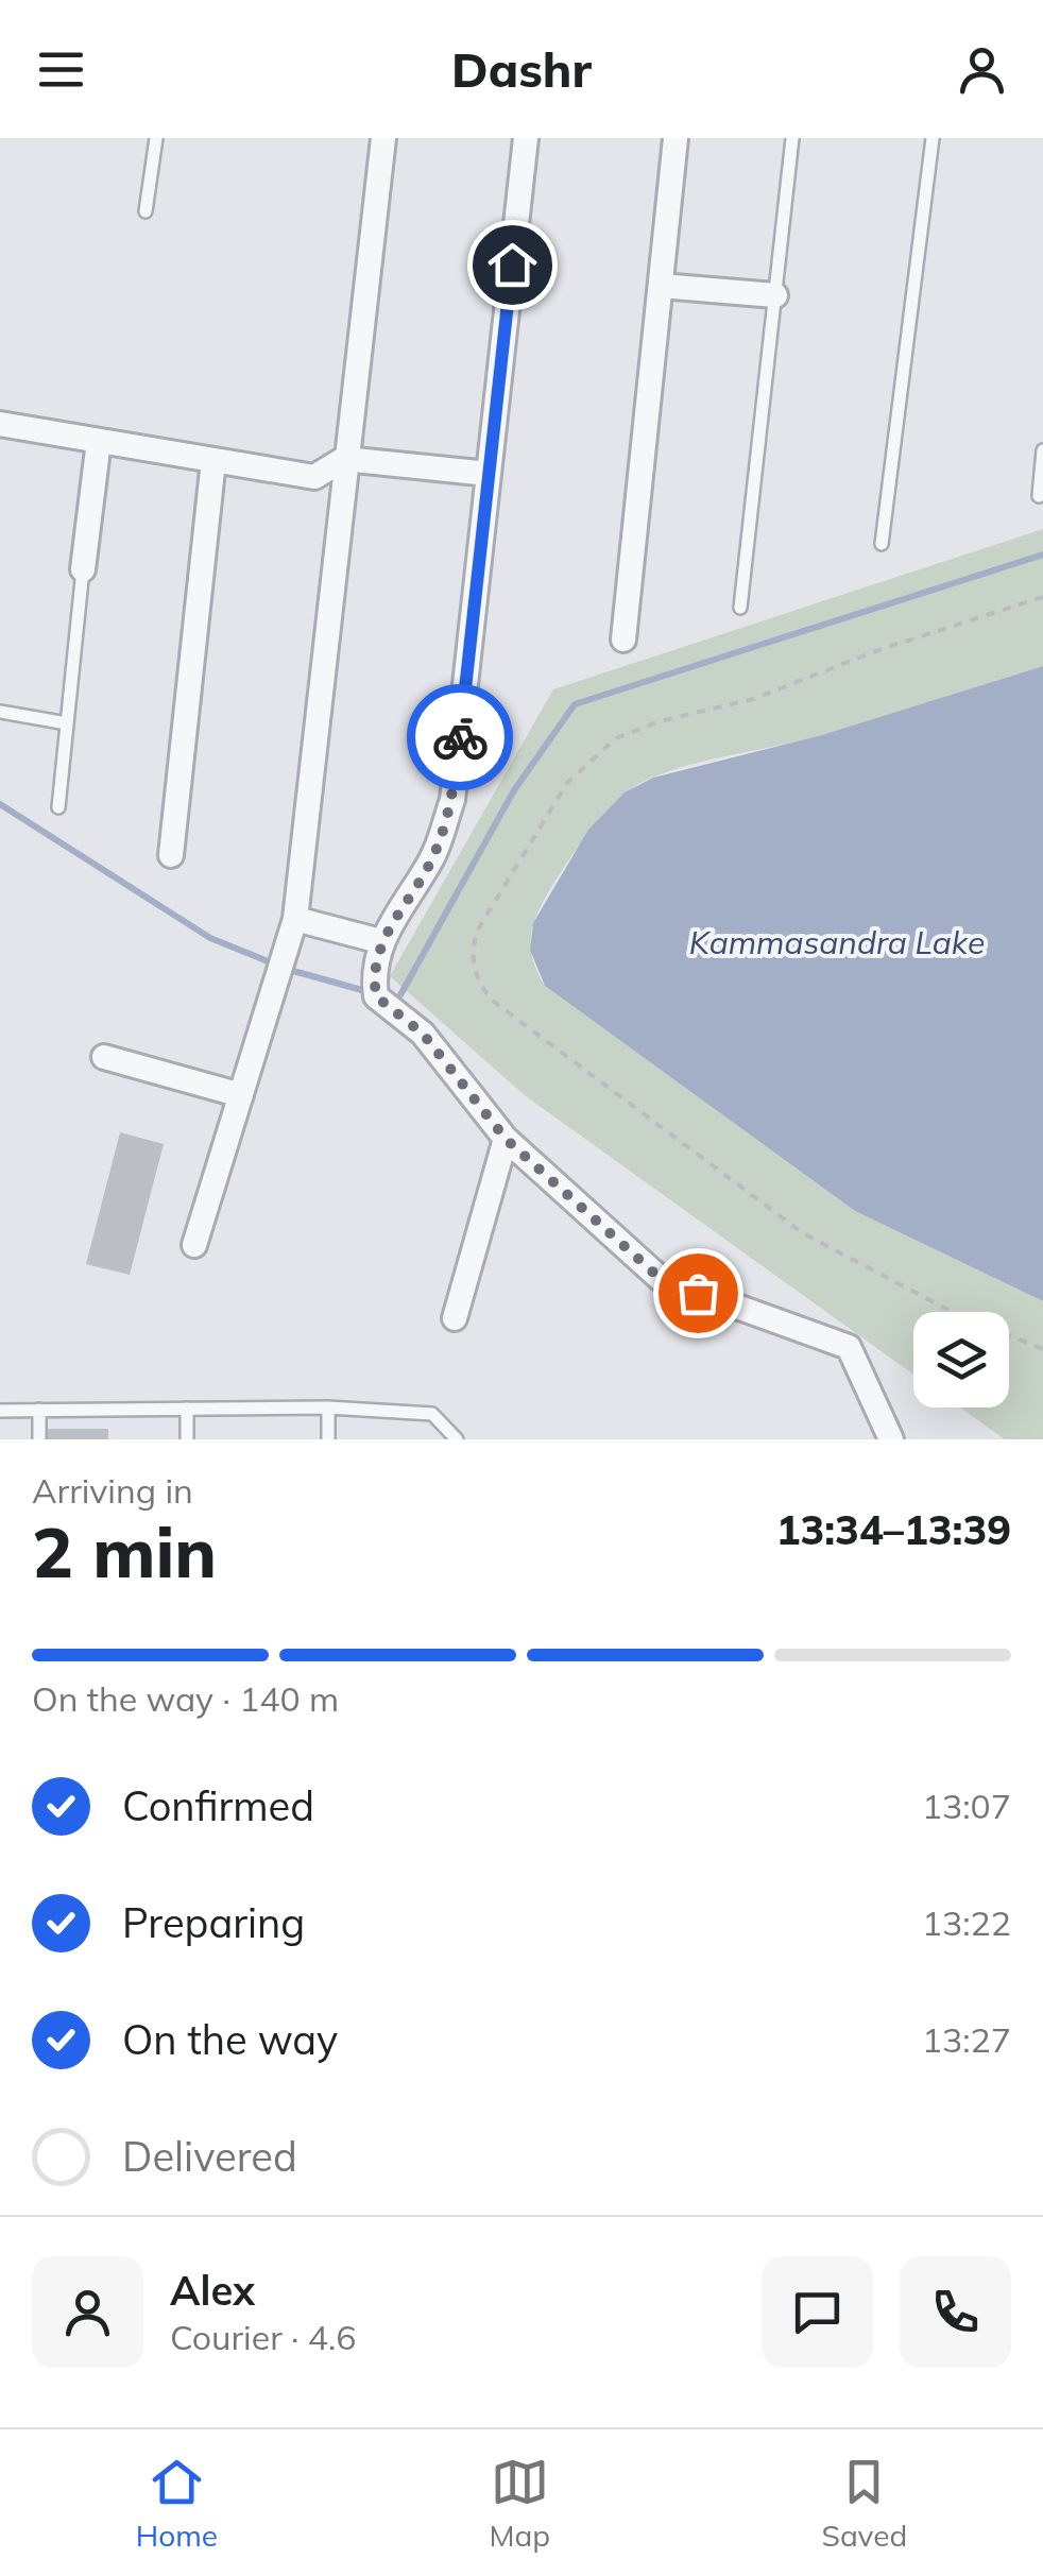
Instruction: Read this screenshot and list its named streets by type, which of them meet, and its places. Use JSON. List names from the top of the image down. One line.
{"water":["Kammasandra Lake"],"page":{"header":"Dashr","heading":["2 min","Arriving in","13:34–13:39"],"panel":["Alex","Courier · 4.6"],"bar":"On the way · 140 m","list":[["Confirmed","13:07"],["Preparing","13:22"],["On the way","13:27"],"Delivered"],"tabs":["Home","Map","Saved"]}}
